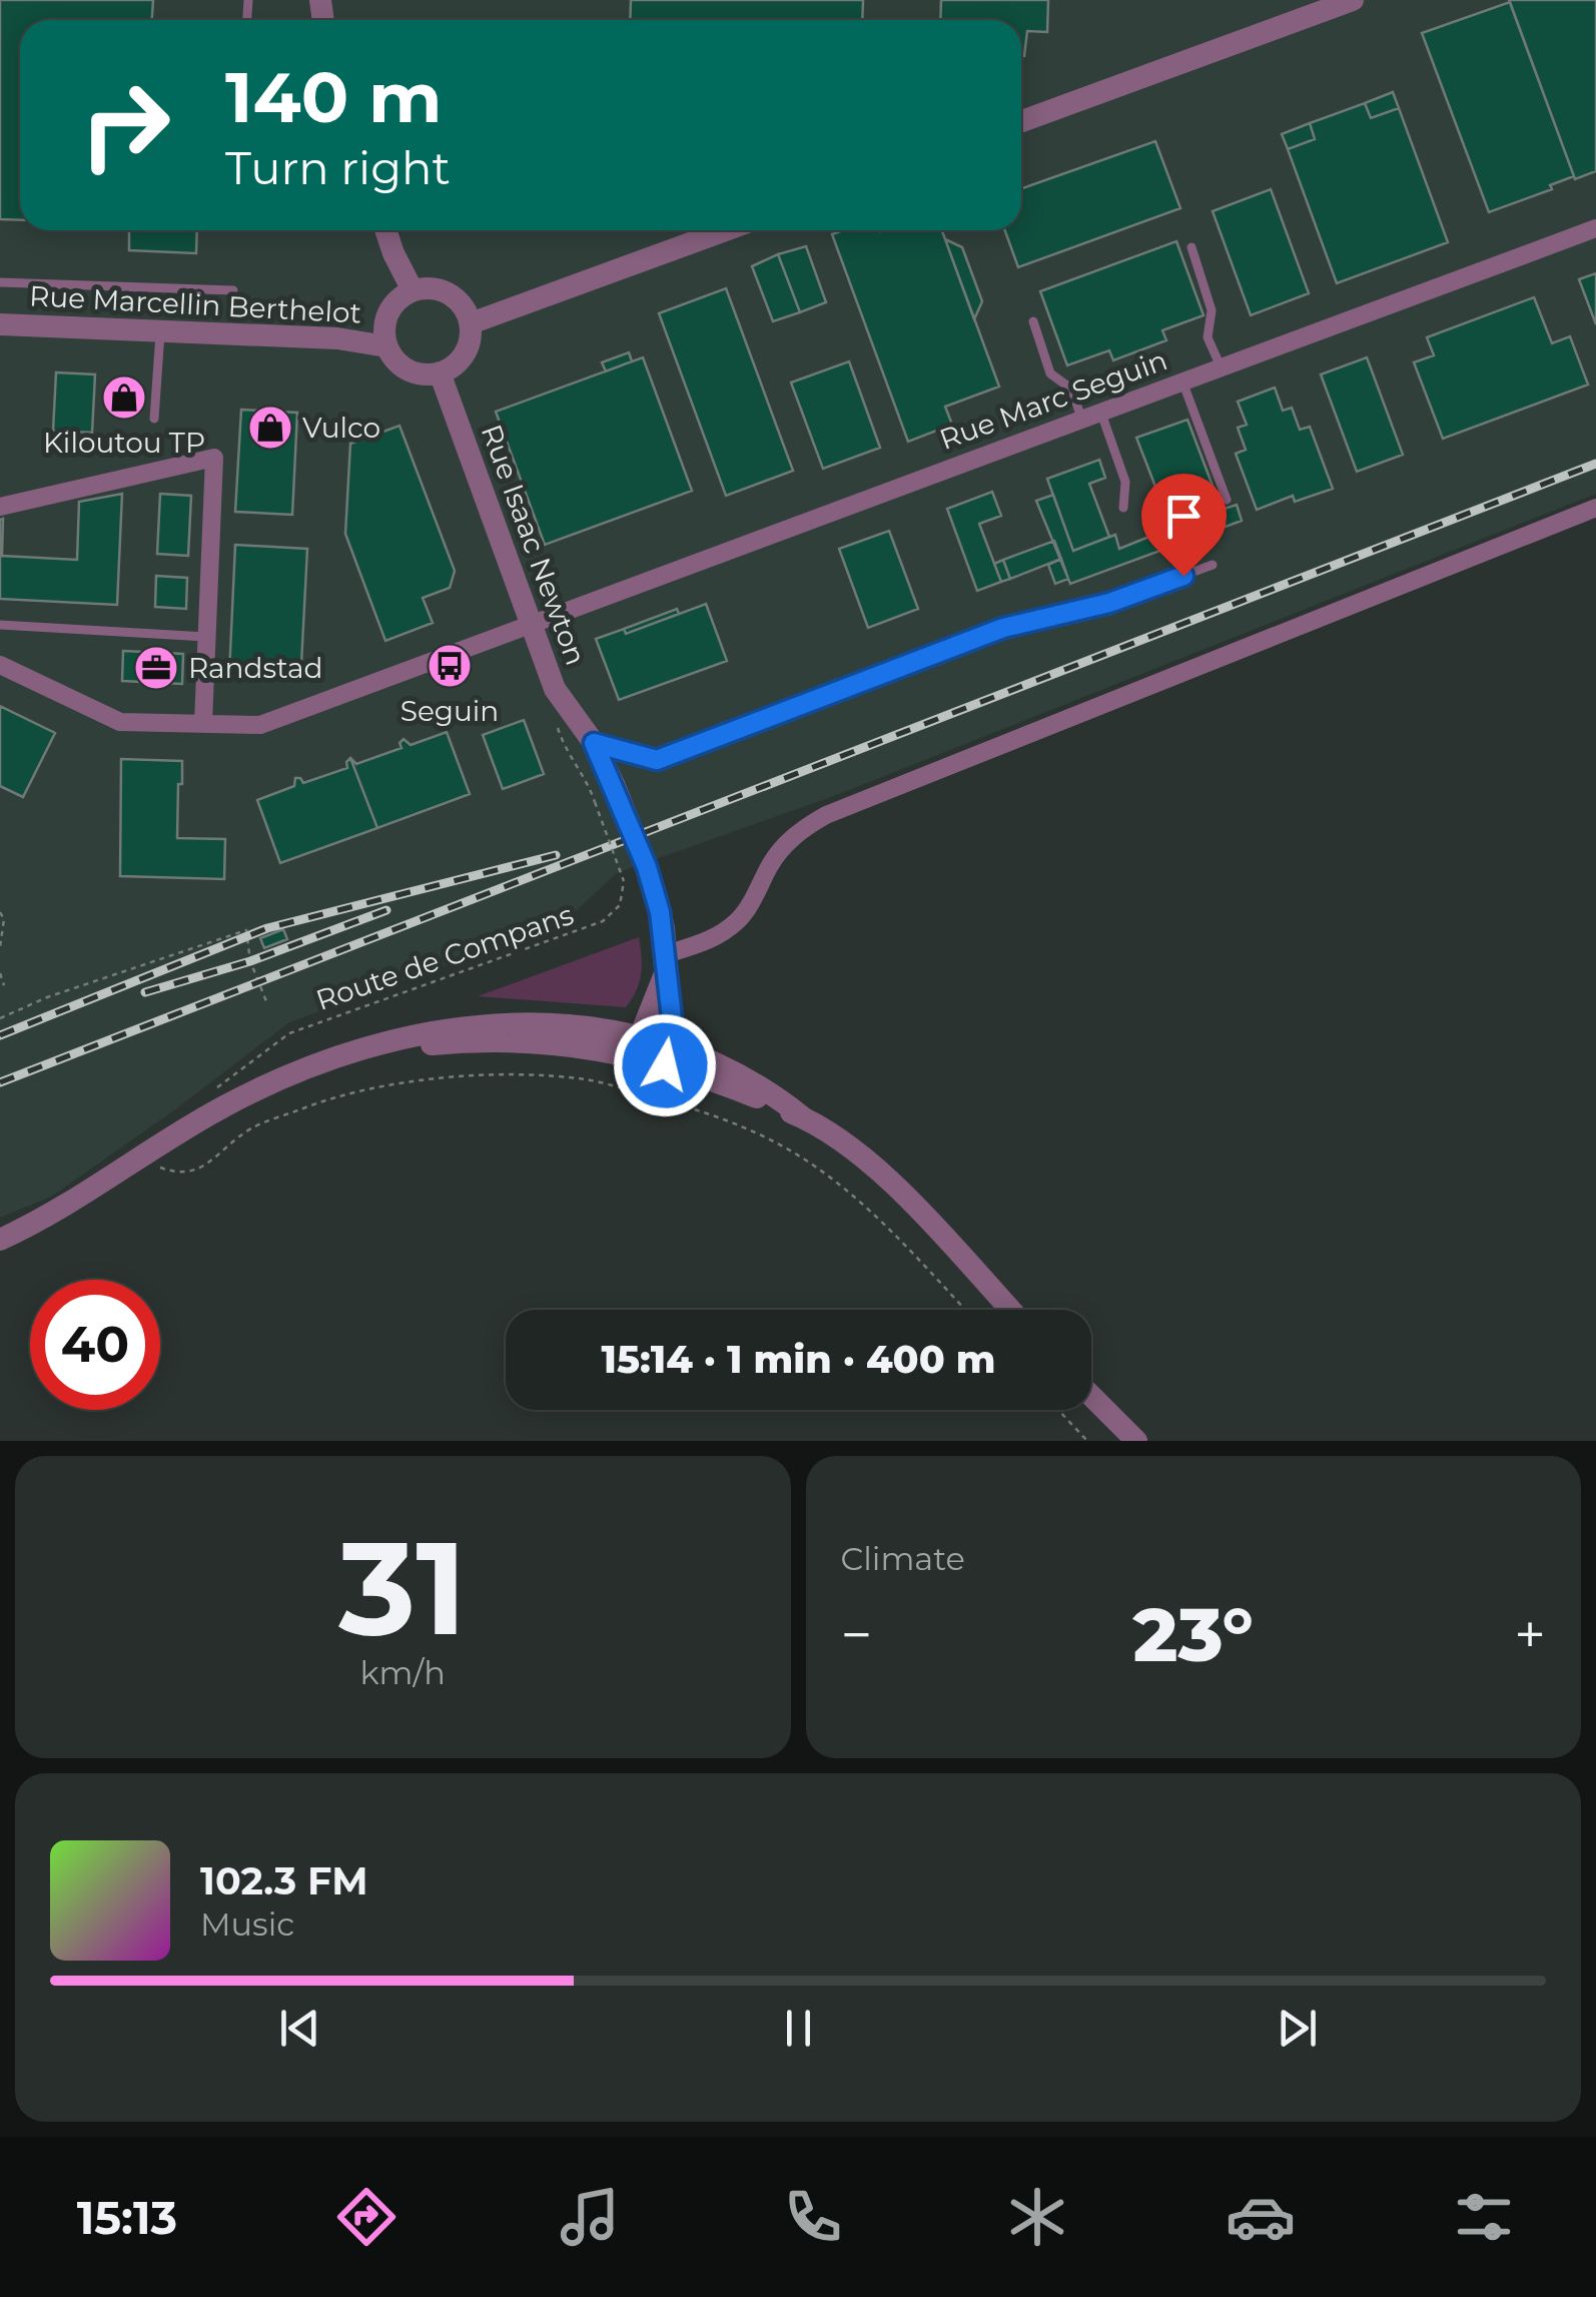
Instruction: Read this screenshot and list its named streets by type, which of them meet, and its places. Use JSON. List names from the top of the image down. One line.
{"streets":{"street":["Rue Marcellin Berthelot","Rue Marc Seguin","Rue Isaac Newton"],"path":["Route de Compans"]},"crossings":[["Rue Marcellin Berthelot","Rue Isaac Newton"],["Rue Marc Seguin","Rue Isaac Newton"],["Rue Isaac Newton","Route de Compans"]],"places":{"shop":["Kiloutou TP","Vulco"],"bus stop":["Seguin"],"office":["Randstad"]},"page":{"turn":["140 m","Turn right"],"limit":"40","trip":"15:14 · 1 min · 400 m","tile":[["31","km/h"],"Climate"],"heat":["−","23°","+"],"song":["102.3 FM","Music"],"tabs":"15:13"}}
